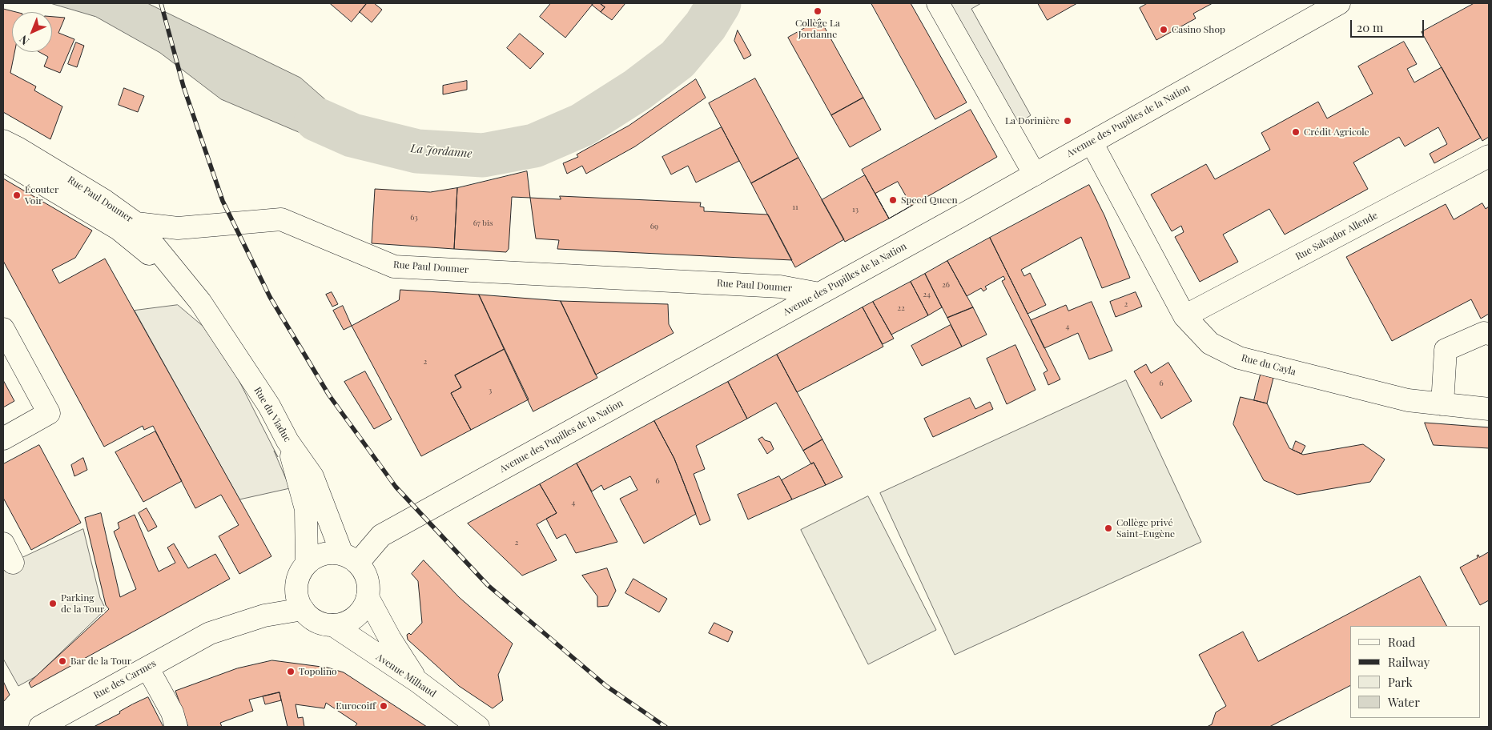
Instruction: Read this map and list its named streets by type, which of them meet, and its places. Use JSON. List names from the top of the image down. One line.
{"streets":{"main road":["Avenue des Pupilles de la Nation","Rue Paul Doumer","Rue Salvador Allende","Rue du Cayla","Rue du Viaduc","Avenue Milhaud","Rue des Carmes"]},"crossings":[["Avenue des Pupilles de la Nation","Rue Paul Doumer"],["Avenue des Pupilles de la Nation","Rue du Cayla"],["Avenue des Pupilles de la Nation","Rue du Viaduc"],["Avenue des Pupilles de la Nation","Avenue Milhaud"],["Avenue des Pupilles de la Nation","Rue des Carmes"],["Rue Paul Doumer","Rue du Viaduc"],["Rue Salvador Allende","Rue du Cayla"],["Rue du Viaduc","Avenue Milhaud"],["Rue du Viaduc","Rue des Carmes"],["Avenue Milhaud","Rue des Carmes"]],"water":["La Jordanne"],"places":["Collège La Jordanne","Casino Shop","La Dorinière","Crédit Agricole","Écouter Voir","Speed Queen","Collège privé Saint-Eugène","Parking de la Tour","Bar de la Tour","Topolino","Eurocoiff"],"house_numbers":["11","13","63","67 bis","69","26","24","2","22","4","2","6","3","6","4","2"],"legend":["Road","Railway","Park","Water"],"scale_bar":"20 m","north":"bottom left"}
